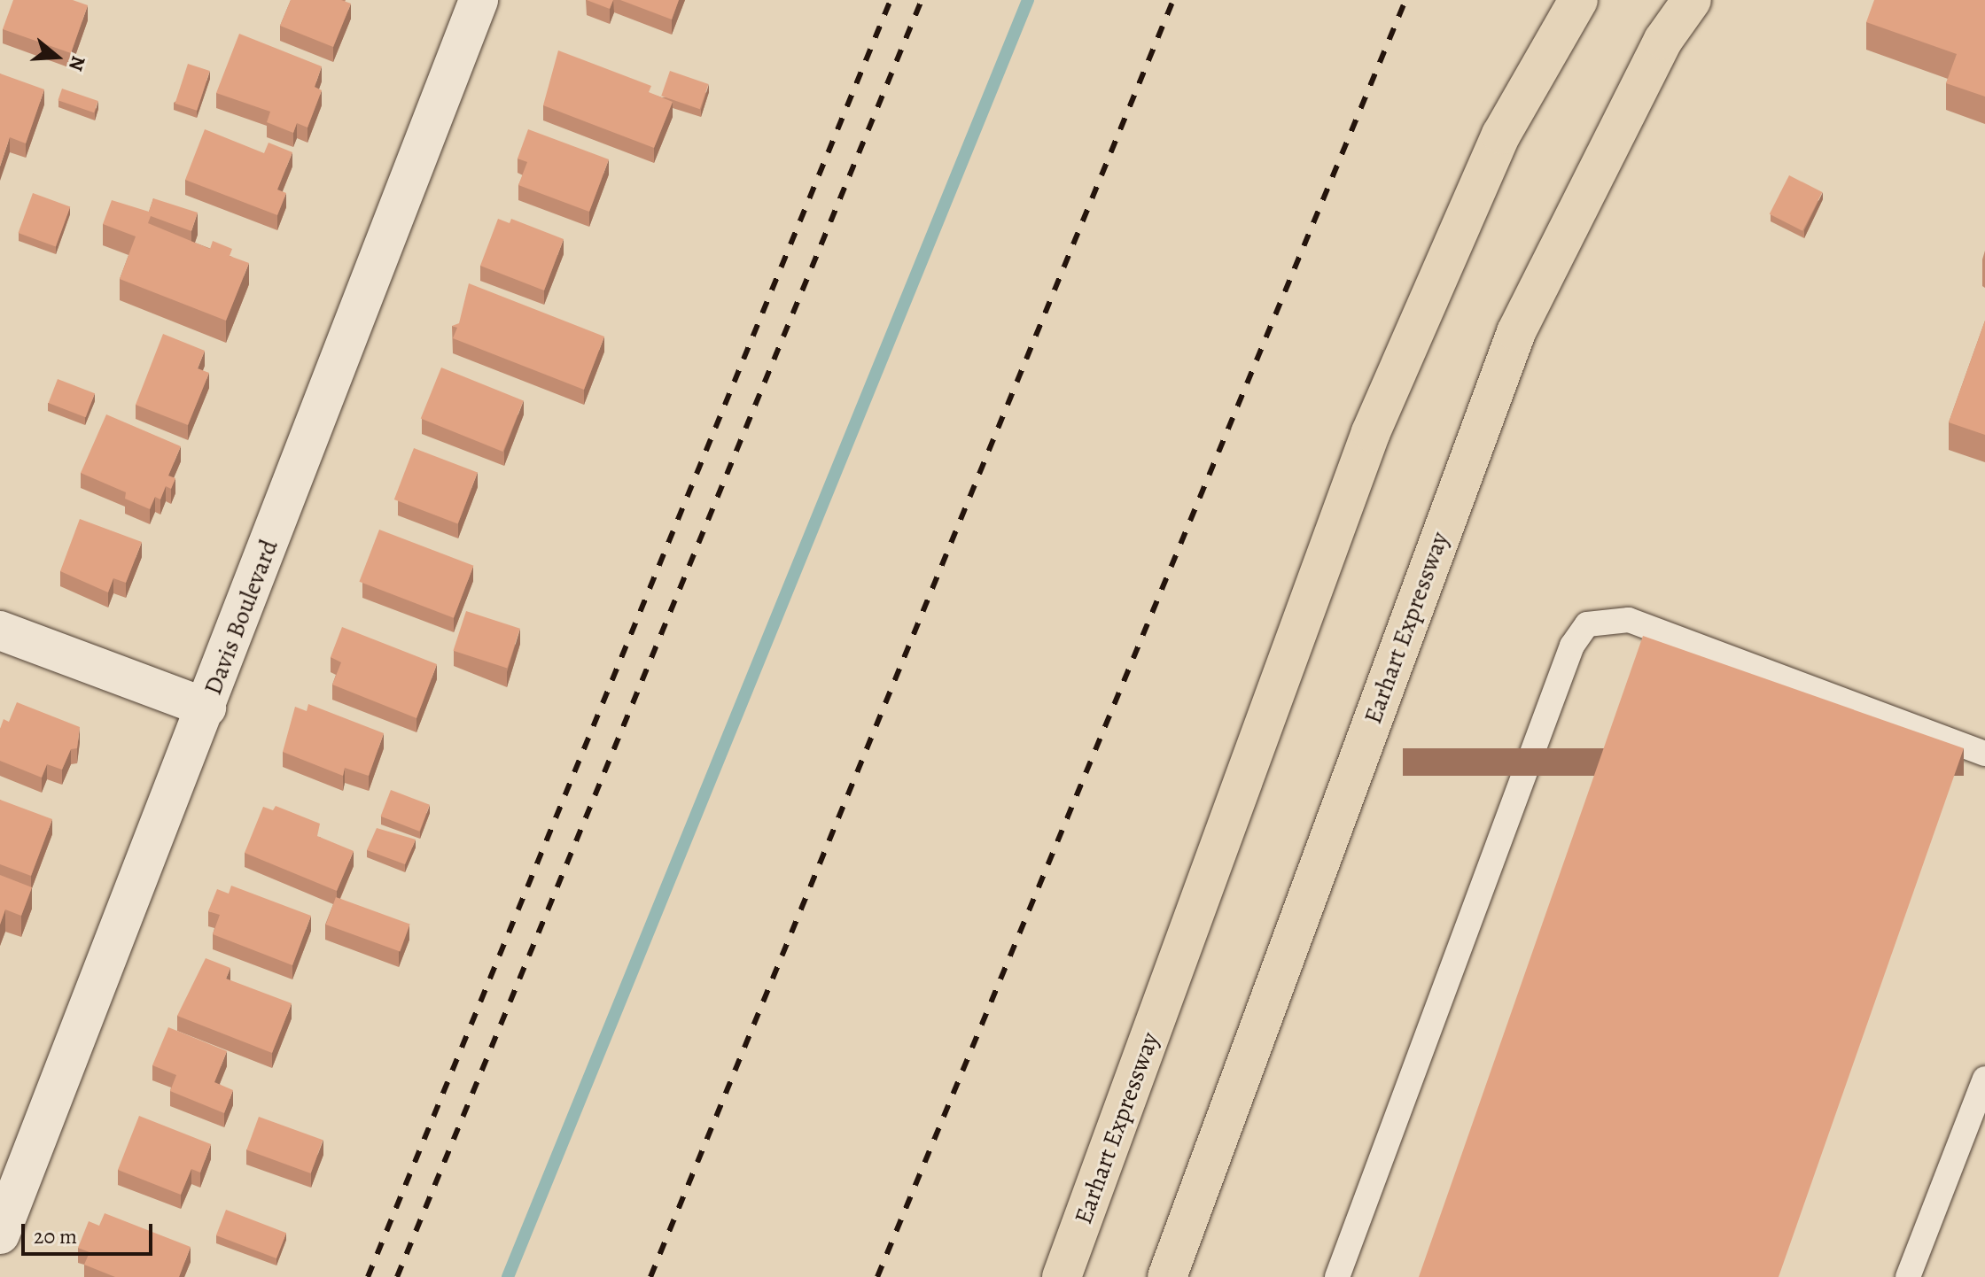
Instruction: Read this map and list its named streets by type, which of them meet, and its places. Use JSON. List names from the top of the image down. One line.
{"streets":{"highway":["Earhart Expressway"],"street":["Davis Boulevard"]},"scale_bar":"20 m","north":"right"}
